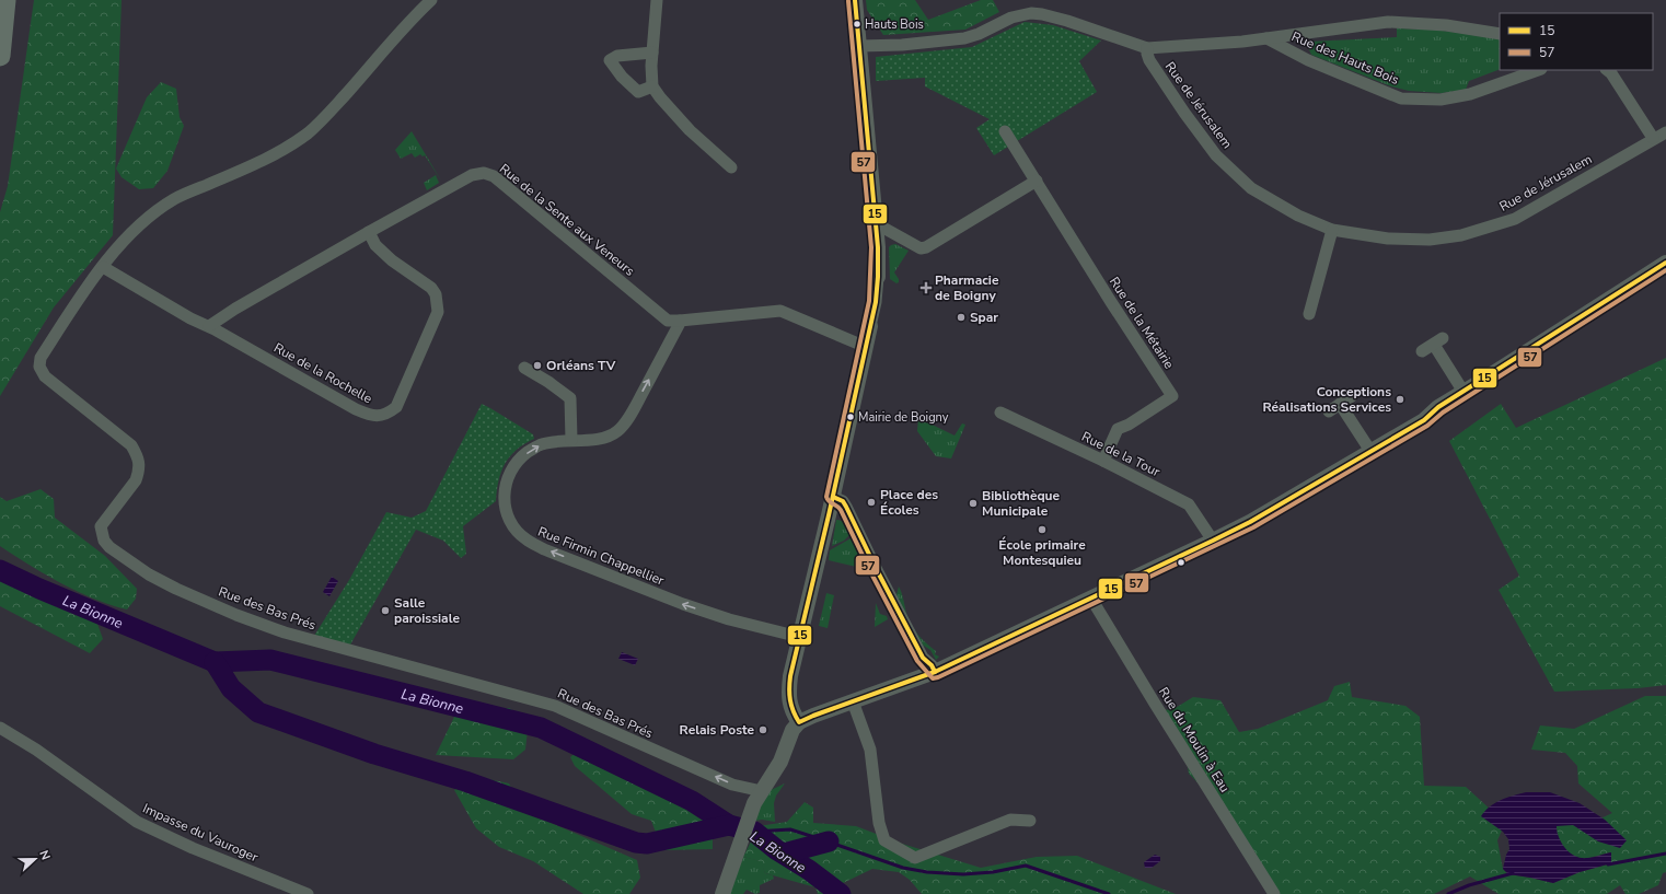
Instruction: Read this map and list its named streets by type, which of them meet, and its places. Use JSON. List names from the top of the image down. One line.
{"streets":{"street":["Rue des Hauts Bois","Rue de Jérusalem","Rue de la Sente aux Veneurs","Rue de la Métairie","Rue de la Rochelle","Rue de la Tour","Rue Firmin Chappellier","Rue des Bas Prés","Rue du Moulin à Eau","Impasse du Vauroger"]},"crossings":[["Rue des Hauts Bois","Rue de Jérusalem"],["Rue de la Sente aux Veneurs","Rue de la Rochelle"],["Rue de la Sente aux Veneurs","Rue Firmin Chappellier"],["Rue de la Métairie","Rue de la Tour"]],"water":["La Bionne"],"places":{"other":["Hauts Bois","Spar","Orléans TV","Conceptions Réalisations Services","Mairie de Boigny","Place des Écoles","Bibliothèque Municipale","École primaire Montesquieu","Salle paroissiale","Relais Poste"],"health":["Pharmacie de Boigny"]},"lines":["transit line 15","transit line 57"],"legend":["15","57"],"north":"right"}
